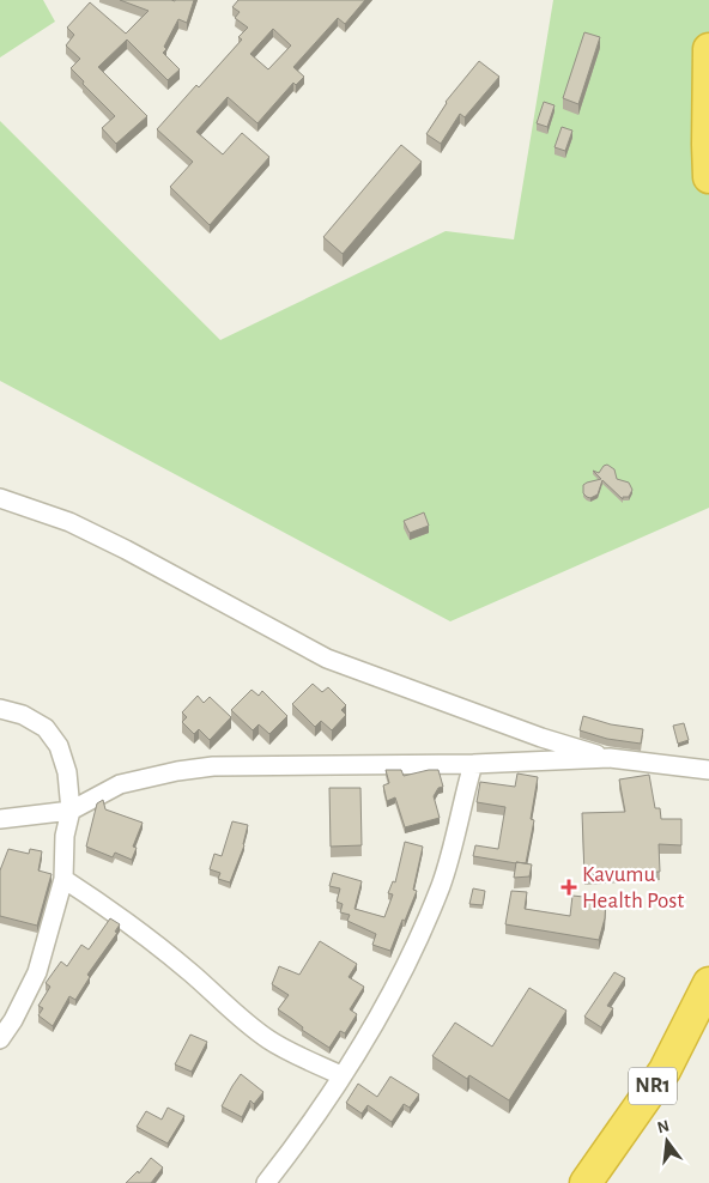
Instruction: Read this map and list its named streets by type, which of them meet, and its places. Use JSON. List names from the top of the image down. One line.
{"streets":{"highway":["NR1"]},"places":{"health":["Kavumu Health Post"]},"north":"top"}
